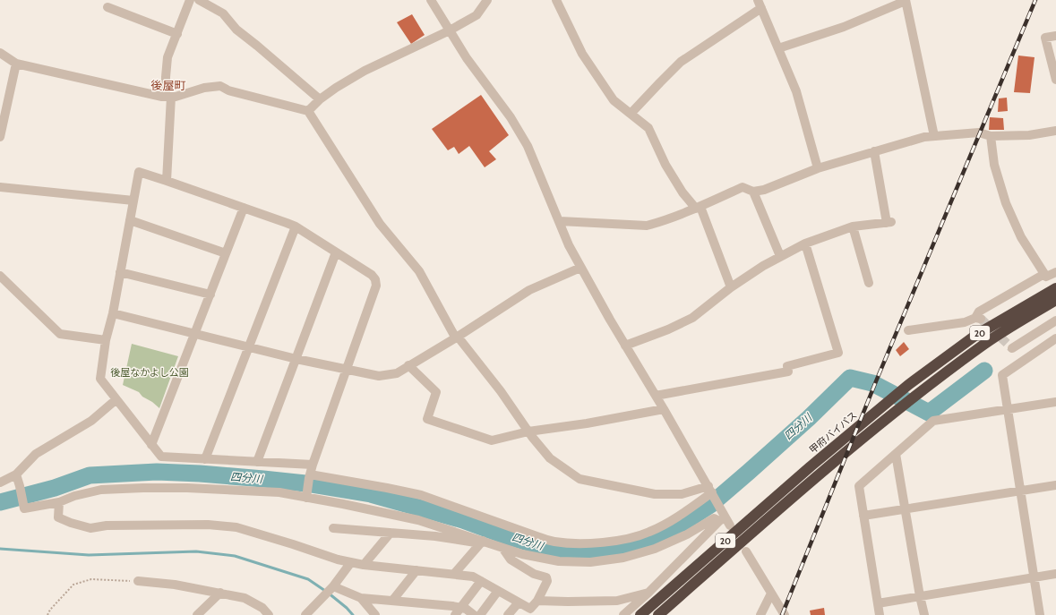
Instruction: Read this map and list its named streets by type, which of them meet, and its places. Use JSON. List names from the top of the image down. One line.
{"streets":{"highway":["20","甲府バイパス"]},"districts":["後屋町"],"water":["四分川"],"parks":["後屋なかよし公園"]}
